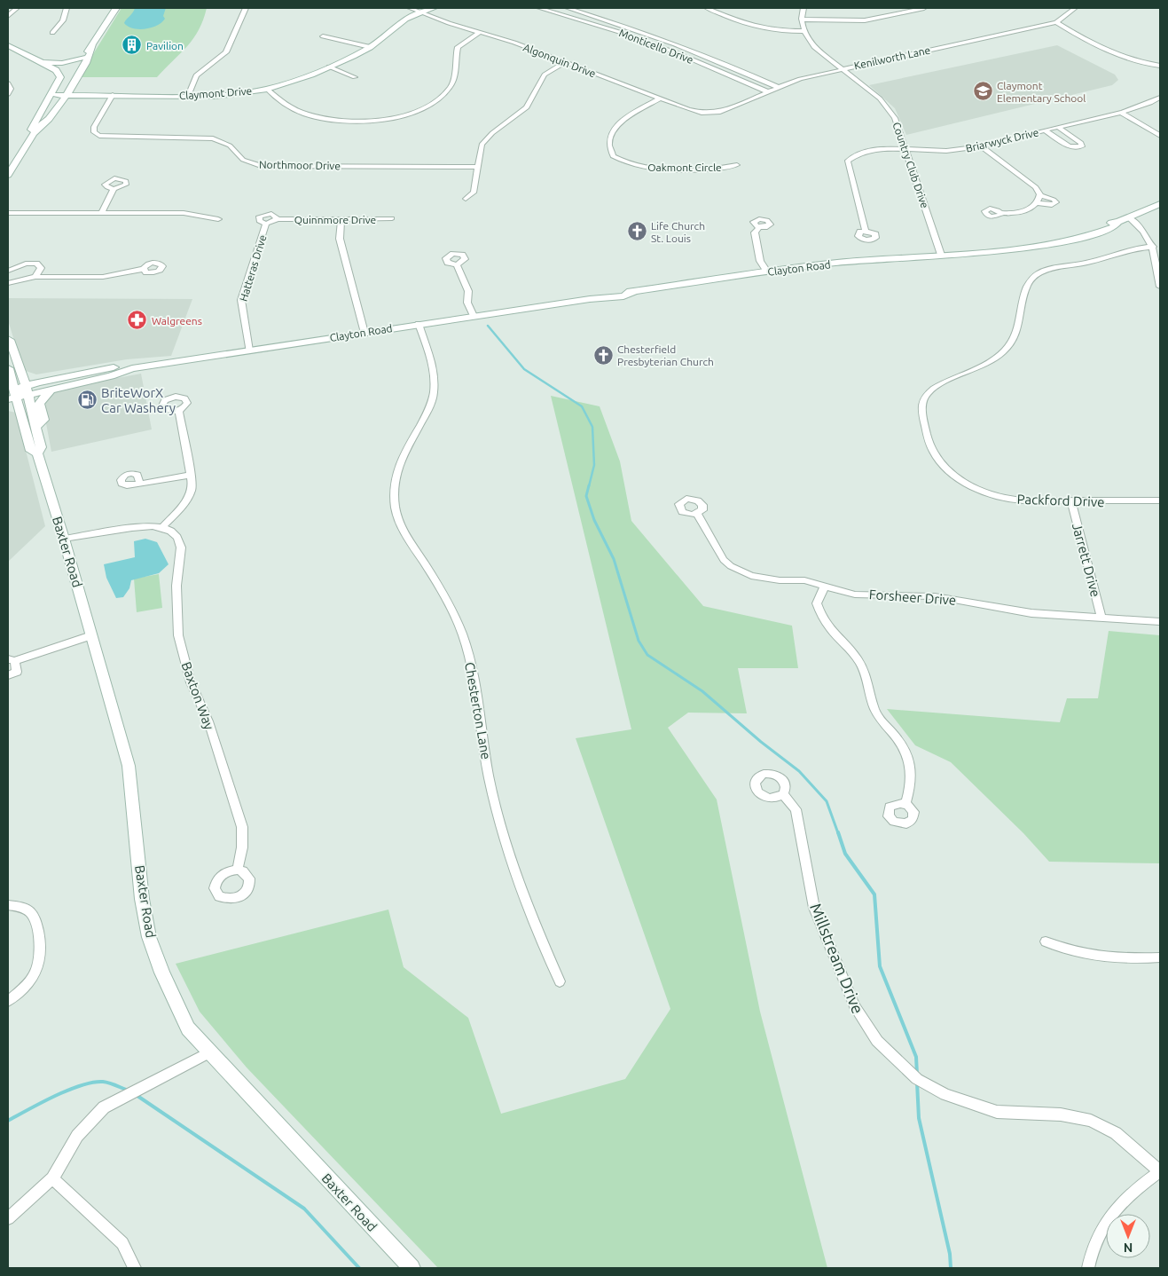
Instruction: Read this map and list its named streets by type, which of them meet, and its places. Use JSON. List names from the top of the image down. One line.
{"streets":{"main road":["Claymont Drive","Clayton Road","Baxter Road"],"street":["Monticello Drive","Kenilworth Lane","Algonquin Drive","Briarwyck Drive","Northmoor Drive","Country Club Drive","Oakmont Circle","Quinnmore Drive","Hatteras Drive","Packford Drive","Jarrett Drive","Forsheer Drive","Baxton Way","Chesterton Lane","Millstream Drive"]},"crossings":[["Monticello Drive","Kenilworth Lane"],["Kenilworth Lane","Algonquin Drive"],["Kenilworth Lane","Country Club Drive"],["Algonquin Drive","Claymont Drive"],["Algonquin Drive","Oakmont Circle"],["Claymont Drive","Northmoor Drive"],["Briarwyck Drive","Country Club Drive"],["Country Club Drive","Clayton Road"],["Quinnmore Drive","Hatteras Drive"],["Hatteras Drive","Clayton Road"],["Clayton Road","Baxter Road"],["Clayton Road","Chesterton Lane"],["Packford Drive","Jarrett Drive"],["Jarrett Drive","Forsheer Drive"]],"places":{"building":["Pavilion"],"school or university":["Claymont Elementary School"],"church":["Life Church St. Louis","Chesterfield Presbyterian Church"],"pharmacy":["Walgreens"],"fuel station":["BriteWorX Car Washery"]},"north":"bottom"}
